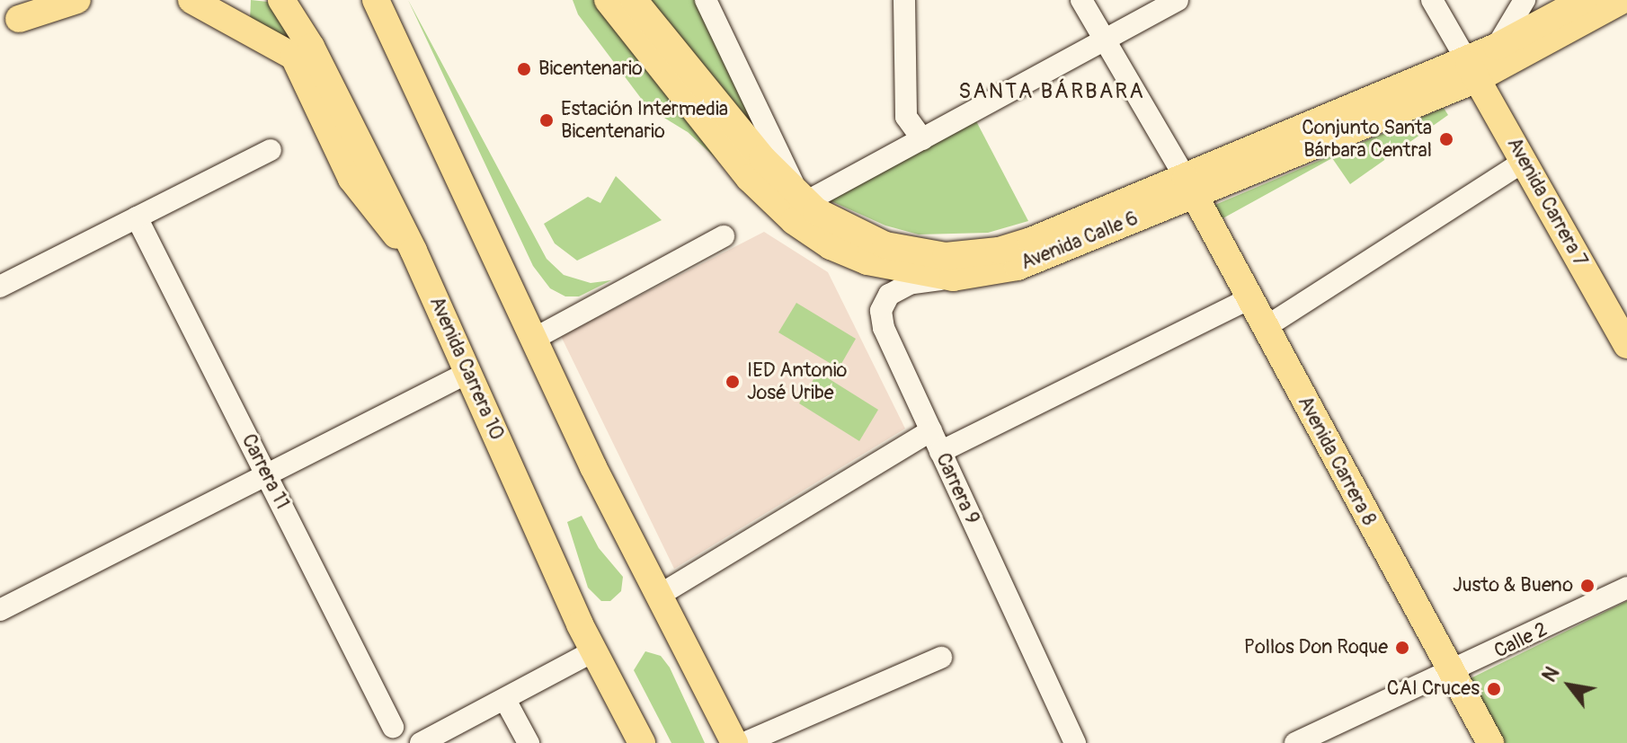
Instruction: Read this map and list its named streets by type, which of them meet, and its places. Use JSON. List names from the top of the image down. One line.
{"streets":{"main road":["Avenida Carrera 7","Avenida Calle 6","Avenida Carrera 10","Avenida Carrera 8"],"street":["Carrera 11","Carrera 9","Calle 2"]},"crossings":[["Avenida Carrera 7","Avenida Calle 6"],["Avenida Calle 6","Avenida Carrera 8"],["Avenida Calle 6","Carrera 9"],["Avenida Carrera 8","Calle 2"]],"districts":["SANTA BÁRBARA"],"places":["Bicentenario","Estación Intermedia Bicentenario","Conjunto Santa Bárbara Central","IED Antonio José Uribe","Justo & Bueno","Pollos Don Roque","CAI Cruces"],"north":"top left"}
